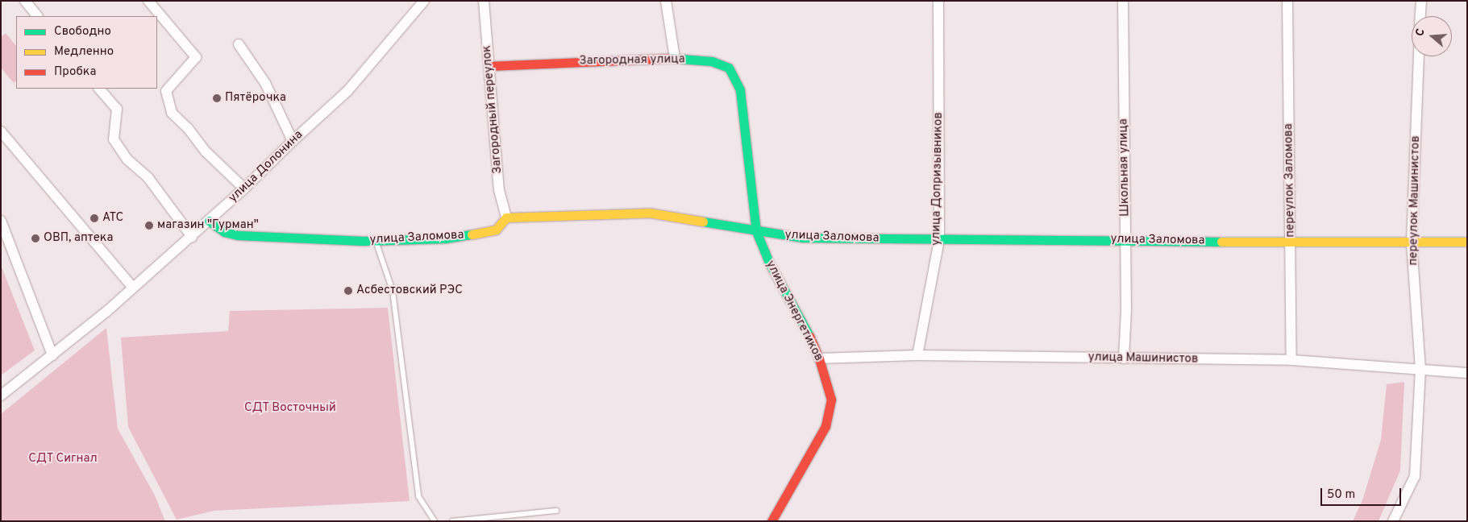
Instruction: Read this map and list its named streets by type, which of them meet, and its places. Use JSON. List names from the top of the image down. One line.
{"streets":{"street":["Загородная улица","Загородный переулок","улица Долонина","Школьная улица","улица Допризывников","переулок Заломова","переулок Машинистов","улица Заломова","улица Энергетиков","улица Машинистов"]},"crossings":[["Загородная улица","Загородный переулок"],["Загородная улица","улица Заломова"],["Загородная улица","улица Энергетиков"],["Загородный переулок","улица Заломова"],["улица Долонина","улица Заломова"],["Школьная улица","улица Заломова"],["Школьная улица","улица Машинистов"],["улица Допризывников","улица Заломова"],["улица Допризывников","улица Машинистов"],["переулок Заломова","улица Заломова"],["переулок Заломова","улица Машинистов"],["переулок Машинистов","улица Заломова"],["переулок Машинистов","улица Машинистов"],["улица Заломова","улица Энергетиков"],["улица Энергетиков","улица Машинистов"]],"parks":["СДТ Восточный","СДТ Сигнал"],"places":["Пятёрочка","АТС","магазин \"Гурман\"","ОВП, аптека","Асбестовский РЭС"],"legend":["Свободно","Медленно","Пробка"],"scale_bar":"50 m","north":"left"}
